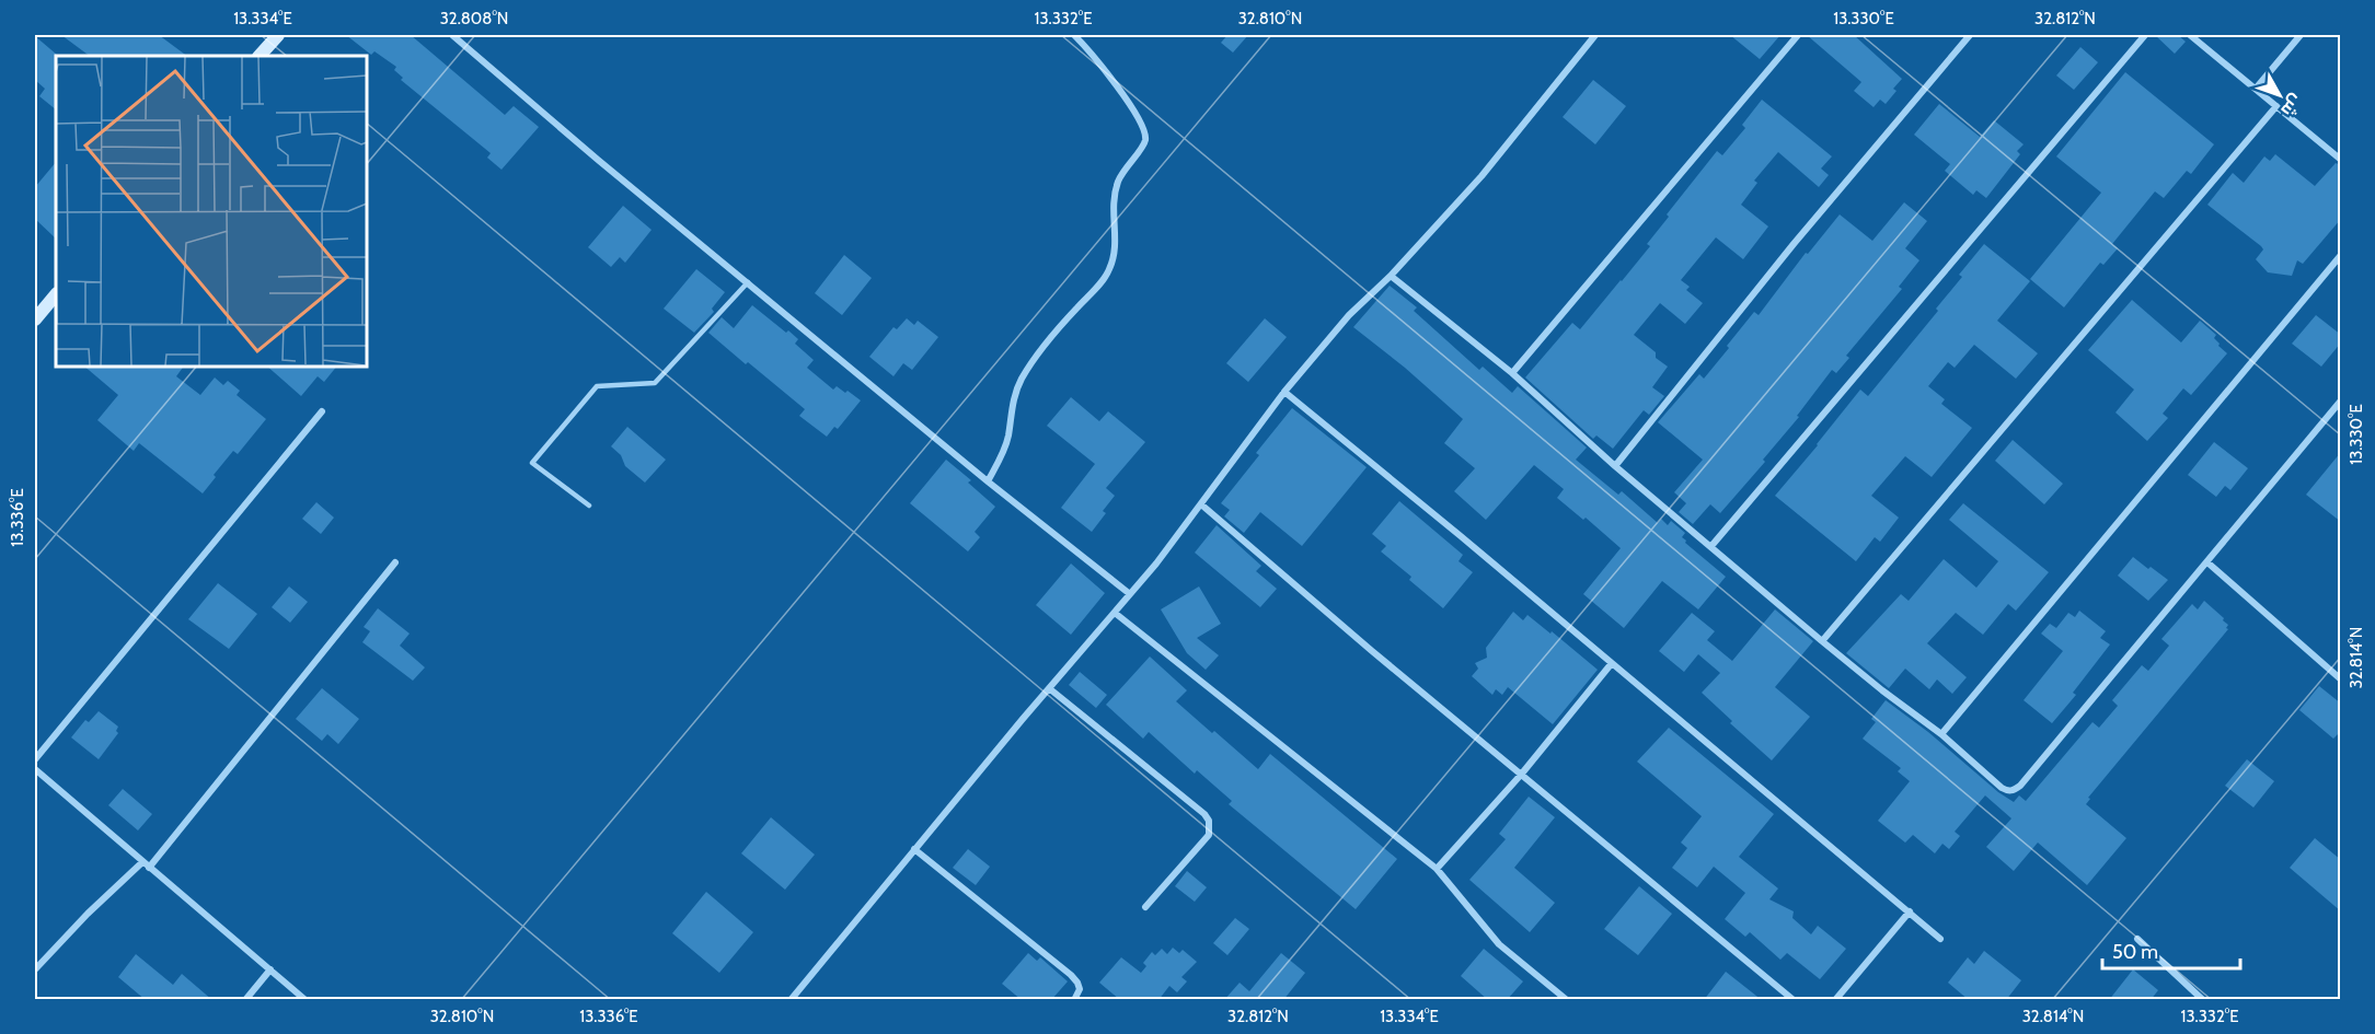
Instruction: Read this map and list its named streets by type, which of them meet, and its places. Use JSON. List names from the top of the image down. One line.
{"scale_bar":"50 m","north":"bottom right","coordinates":["13.334°E","32.808°N","13.332°E","32.810°N","13.330°E","32.812°N","13.336°E","32.814°N"]}
